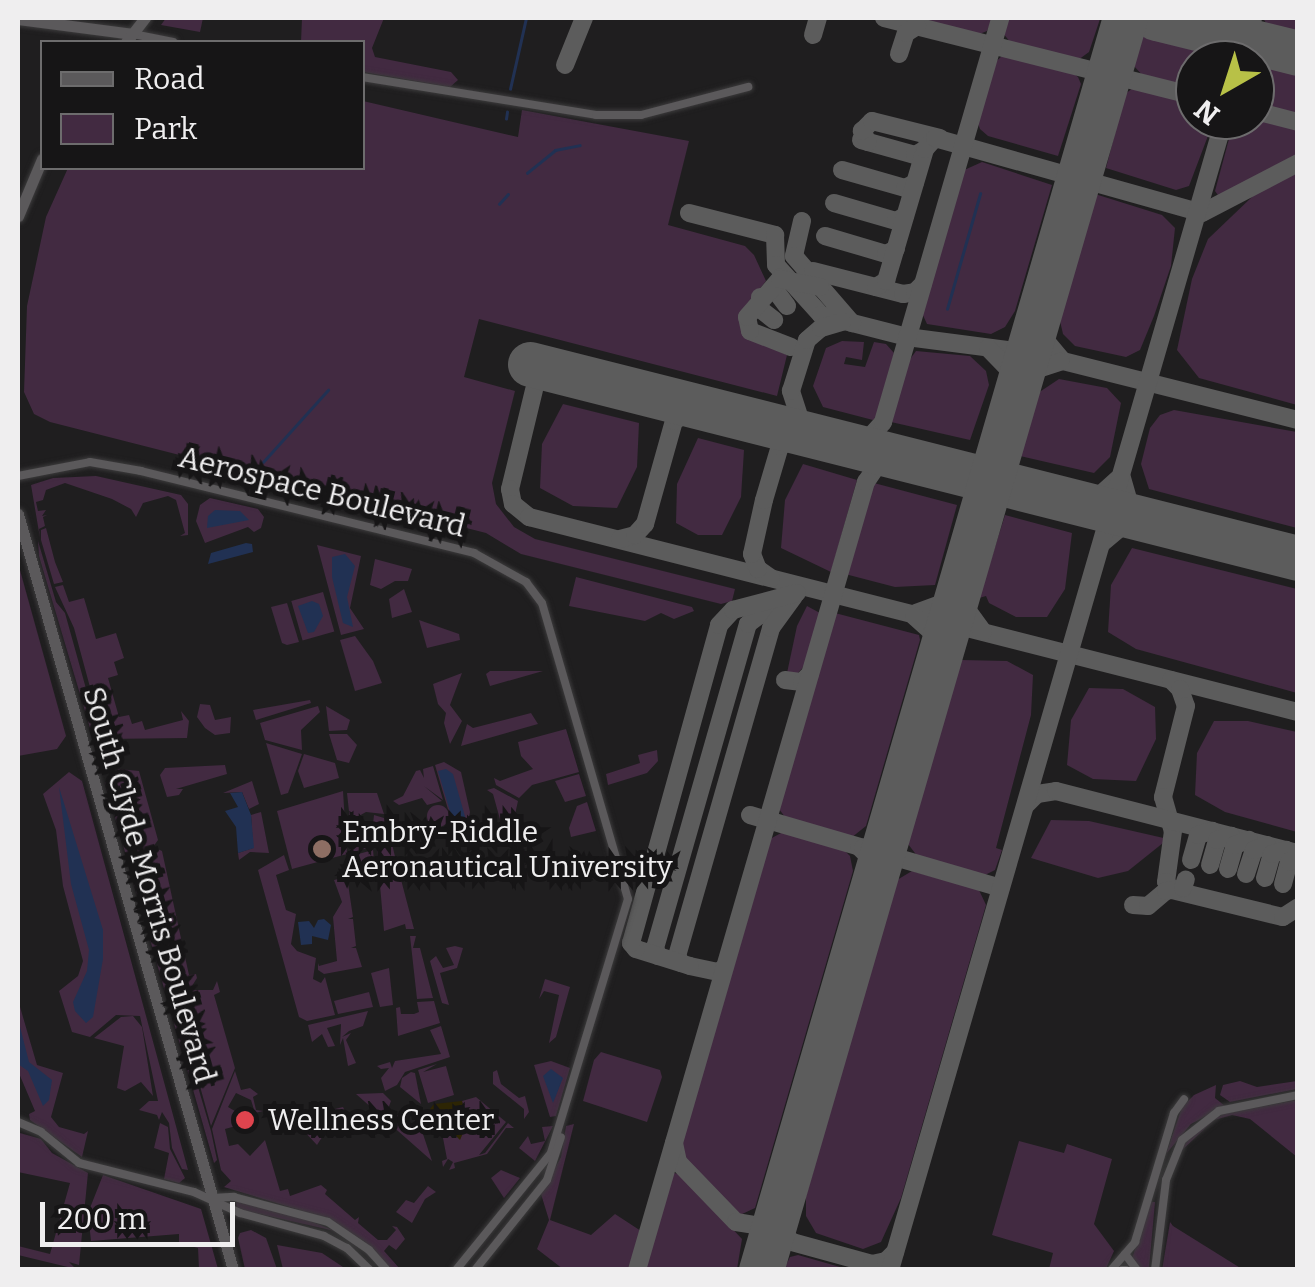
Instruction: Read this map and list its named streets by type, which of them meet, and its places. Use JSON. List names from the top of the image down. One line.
{"streets":{"main road":["South Clyde Morris Boulevard"],"street":["Aerospace Boulevard"]},"places":["Embry-Riddle Aeronautical University","Wellness Center"],"legend":["Road","Park"],"scale_bar":"200 m","north":"bottom left"}
